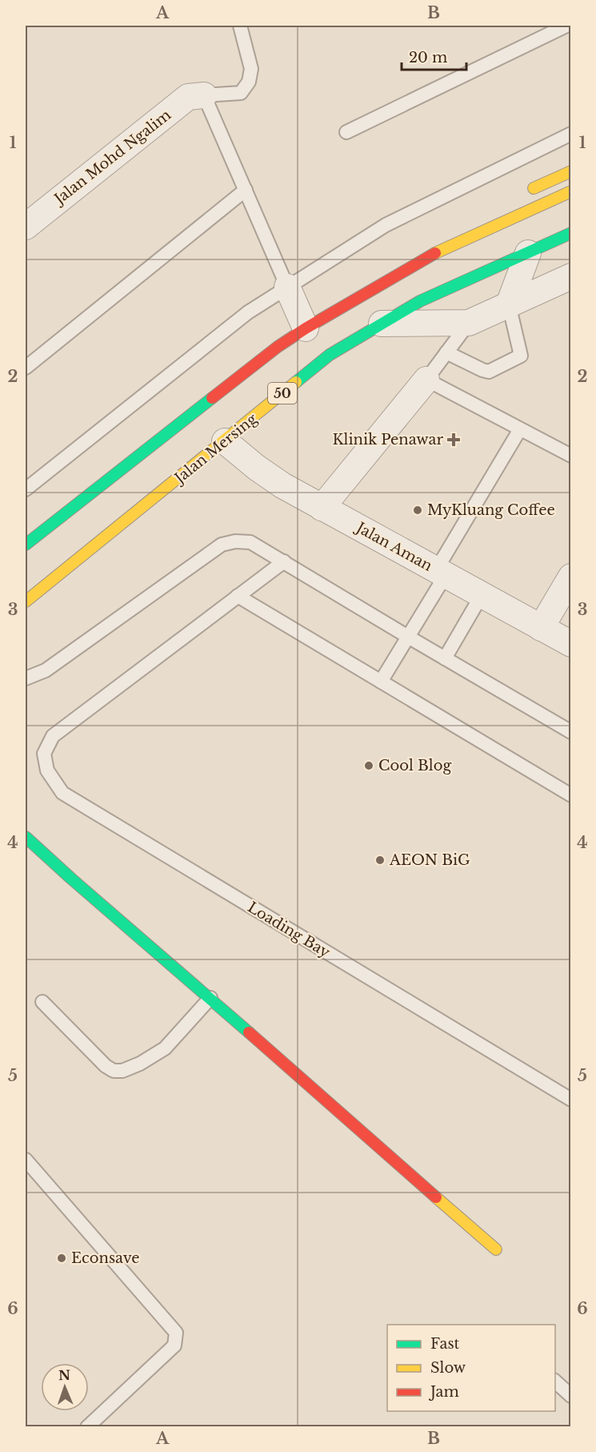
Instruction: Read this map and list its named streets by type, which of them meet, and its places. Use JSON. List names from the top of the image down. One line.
{"streets":{"main road":["50","Jalan Mersing"],"street":["Jalan Mohd Ngalim","Jalan Aman"],"lane":["Loading Bay"]},"crossings":[["Jalan Mersing","Jalan Aman"]],"places":{"health":["Klinik Penawar"],"other":["MyKluang Coffee","Cool Blog","AEON BiG","Econsave"]},"legend":["Fast","Slow","Jam"],"scale_bar":"20 m","north":"top","grid":{"columns":["A","B"],"rows":["1","2","3","4","5","6"]}}
